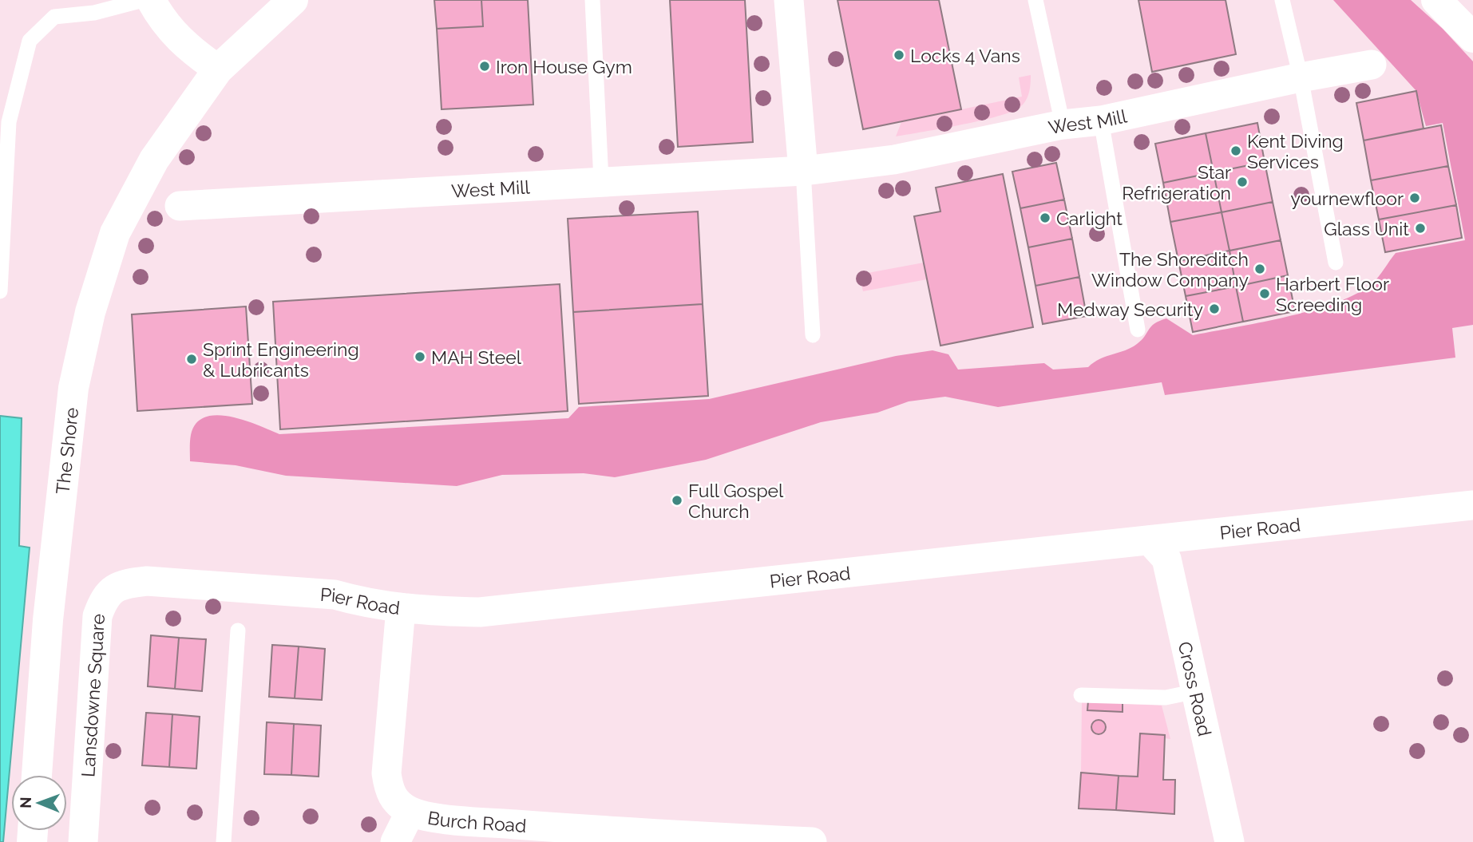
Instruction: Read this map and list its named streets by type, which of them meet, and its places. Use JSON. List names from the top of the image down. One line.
{"streets":{"street":["West Mill","The Shore","Pier Road","Cross Road","Lansdowne Square","Burch Road"]},"crossings":[["Pier Road","Cross Road"],["Pier Road","Lansdowne Square"]],"places":["Locks 4 Vans","Iron House Gym","Kent Diving Services","Star Refrigeration","yournewfloor","Carlight","Glass Unit","The Shoreditch Window Company","Harbert Floor Screeding","Medway Security","MAH Steel","Sprint Engineering & Lubricants","Full Gospel Church"],"north":"left"}
